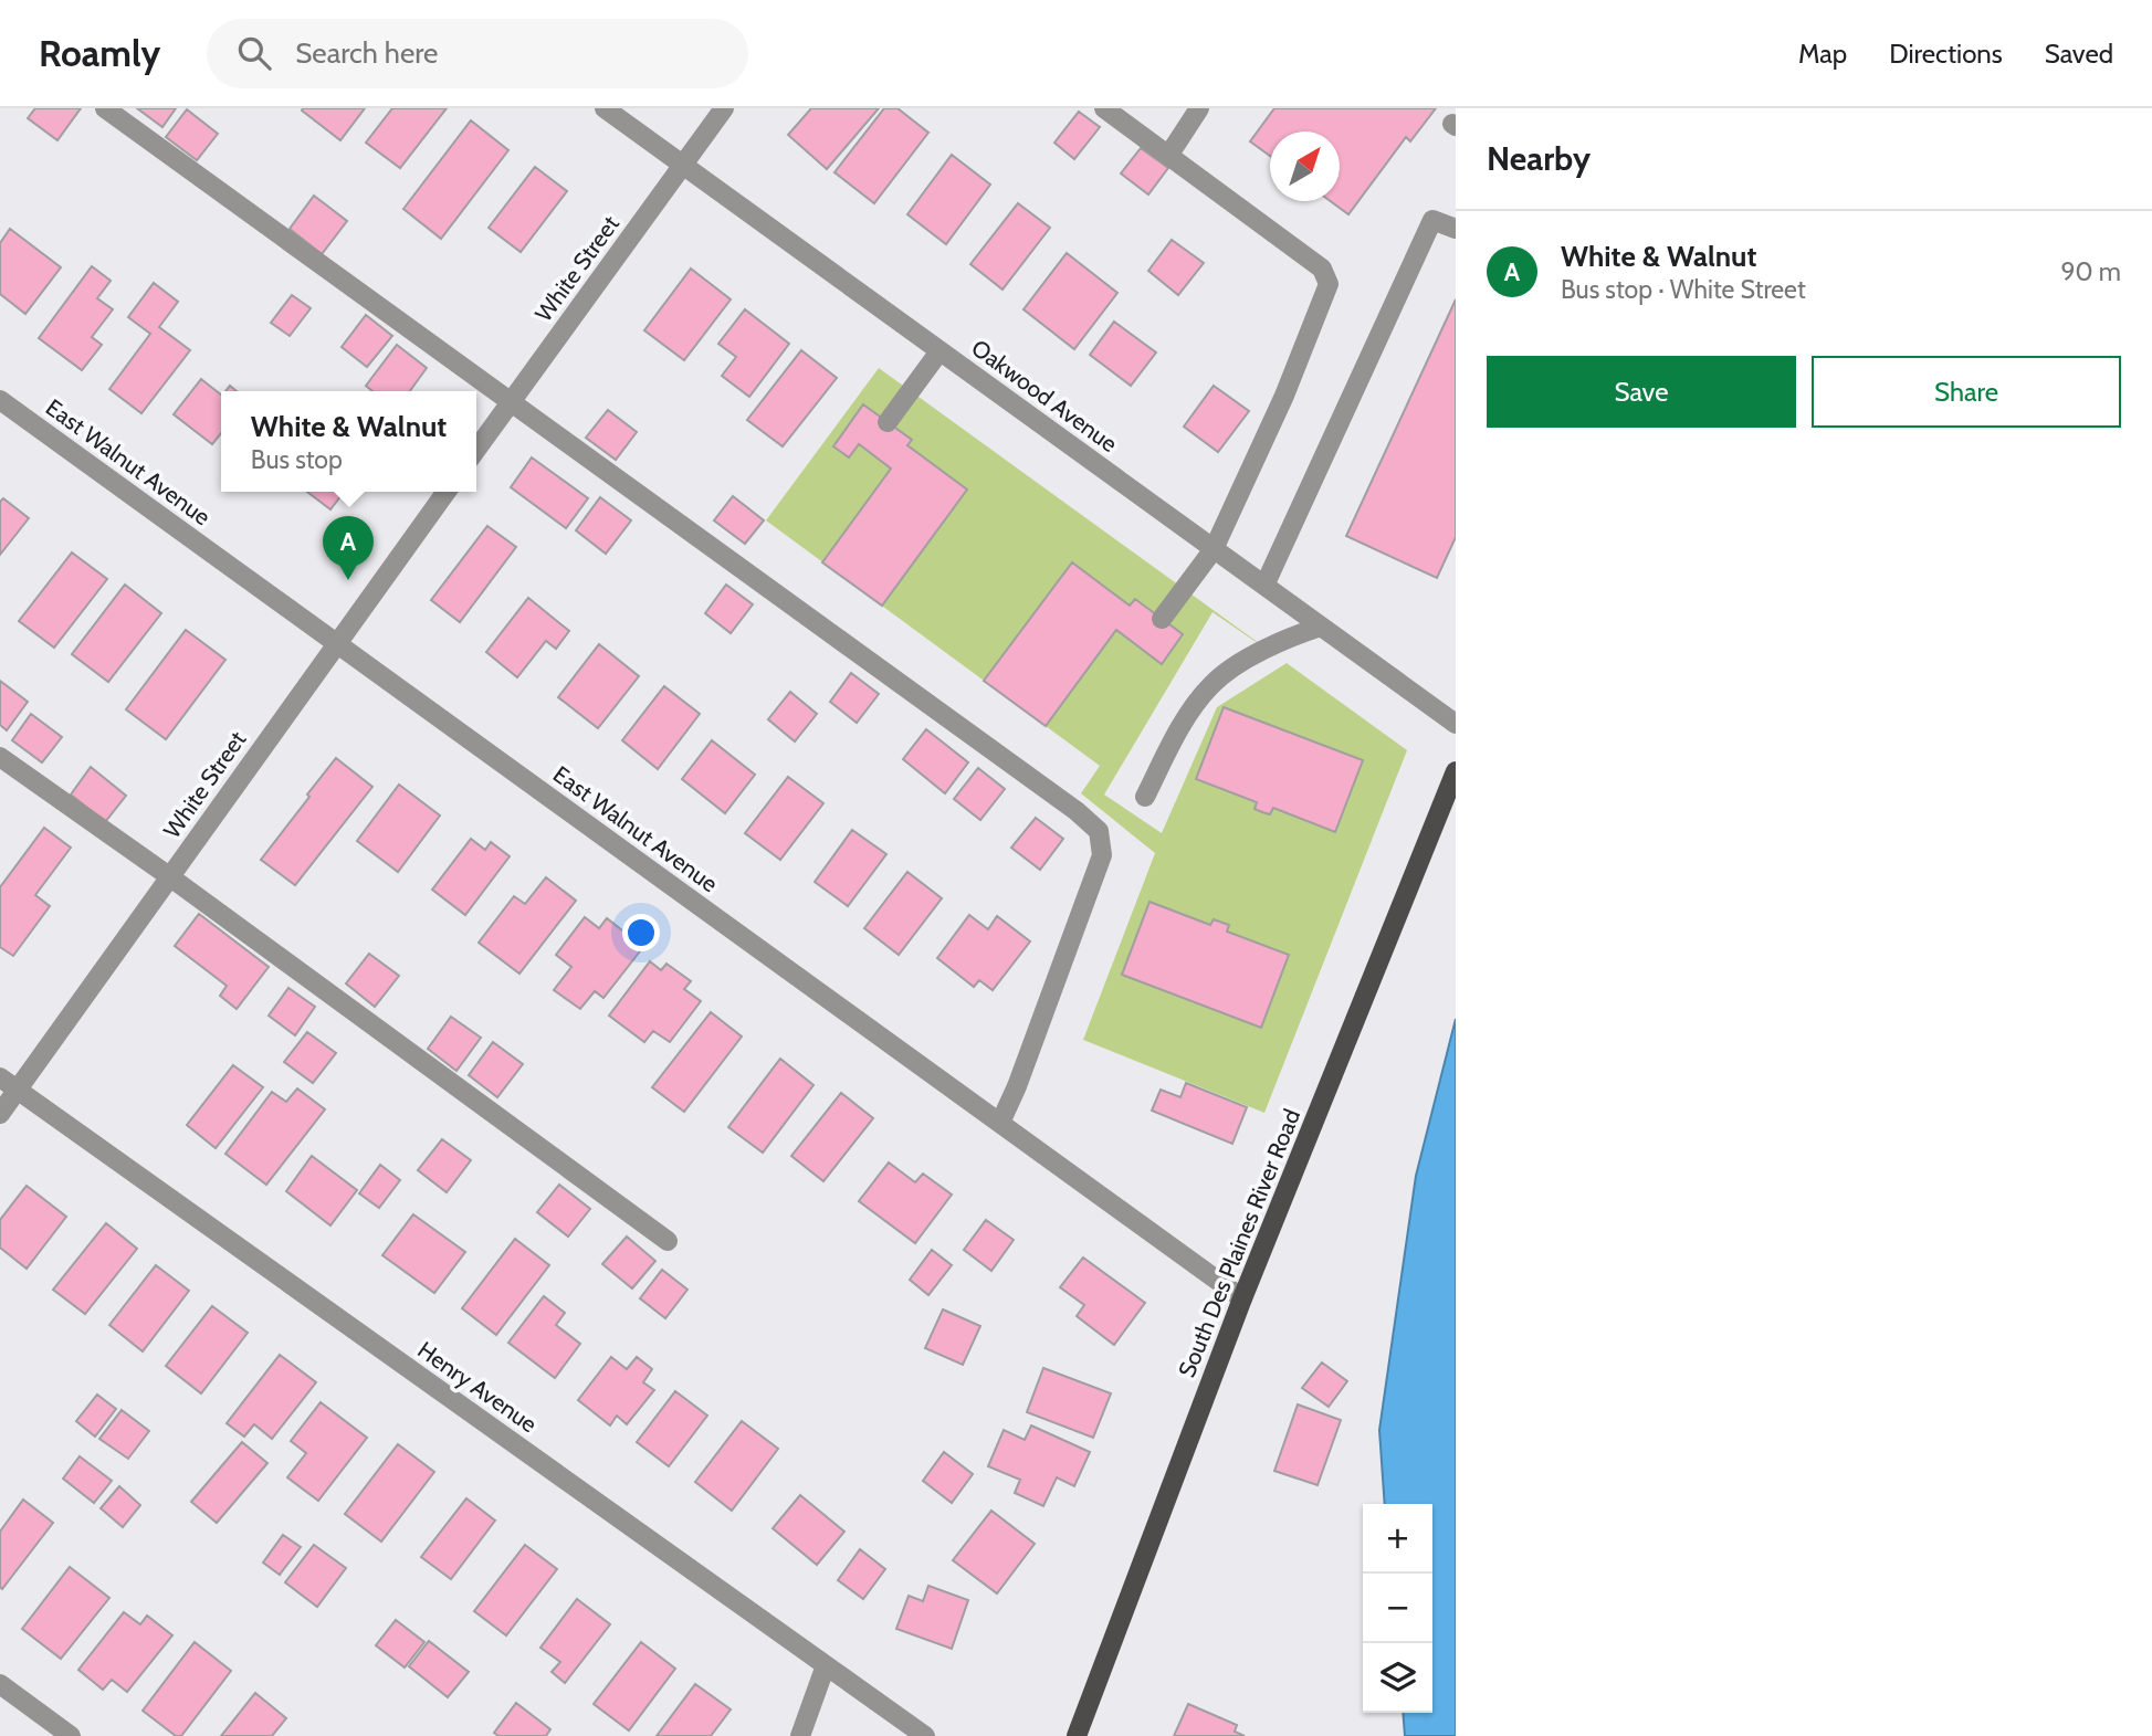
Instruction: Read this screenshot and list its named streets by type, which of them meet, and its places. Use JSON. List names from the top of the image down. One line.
{"streets":{"main road":["South Des Plaines River Road"],"street":["White Street","Oakwood Avenue","East Walnut Avenue","Henry Avenue"]},"crossings":[["White Street","Oakwood Avenue"],["White Street","East Walnut Avenue"],["White Street","Henry Avenue"],["East Walnut Avenue","South Des Plaines River Road"]],"north":"top right","page":{"header":"Roamly","search":"Search here","nav":["Map","Directions","Saved"],"heading":"Nearby","list":[{"mark":"A","name":"White & Walnut","note":"Bus stop · White Street","value":"90 m"}],"buttons":["Save","Share"],"popup":["White & Walnut","Bus stop"],"pins":"A","map_buttons":["+","−"]}}
